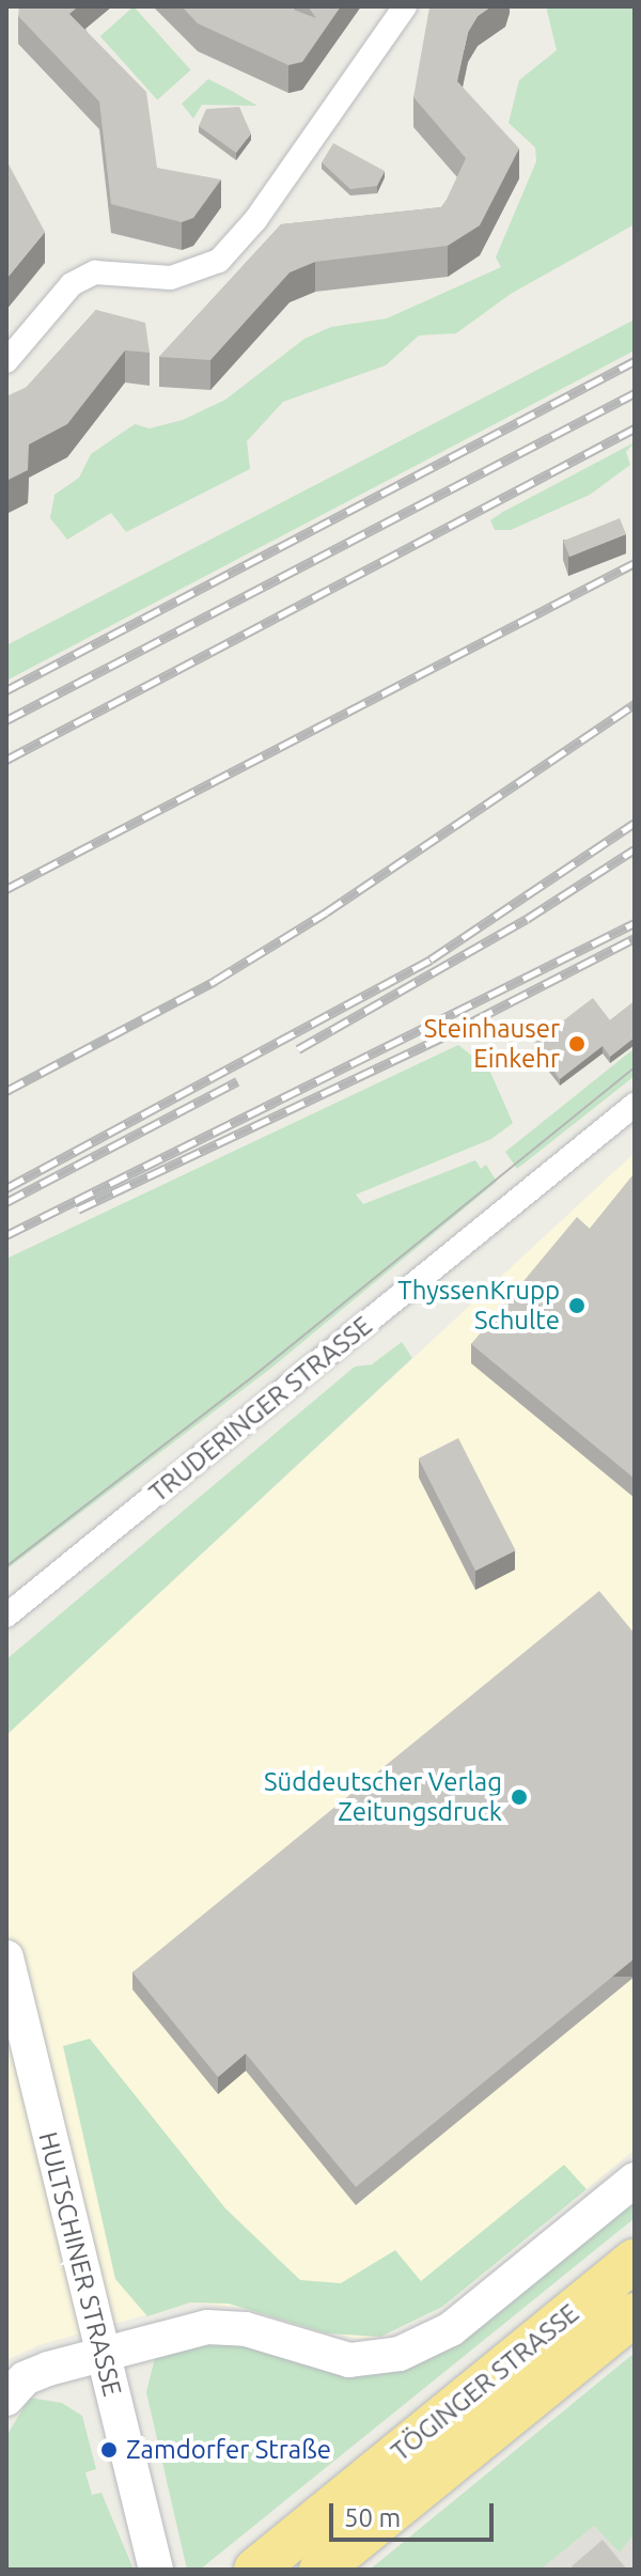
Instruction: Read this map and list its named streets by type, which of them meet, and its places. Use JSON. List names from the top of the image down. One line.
{"streets":{"highway":["TÖGINGER STRASSE"],"street":["TRUDERINGER STRASSE","HULTSCHINER STRASSE"]},"places":["Steinhauser Einkehr","ThyssenKrupp Schulte","Süddeutscher Verlag Zeitungsdruck","Zamdorfer Straße"],"scale_bar":"50 m"}
